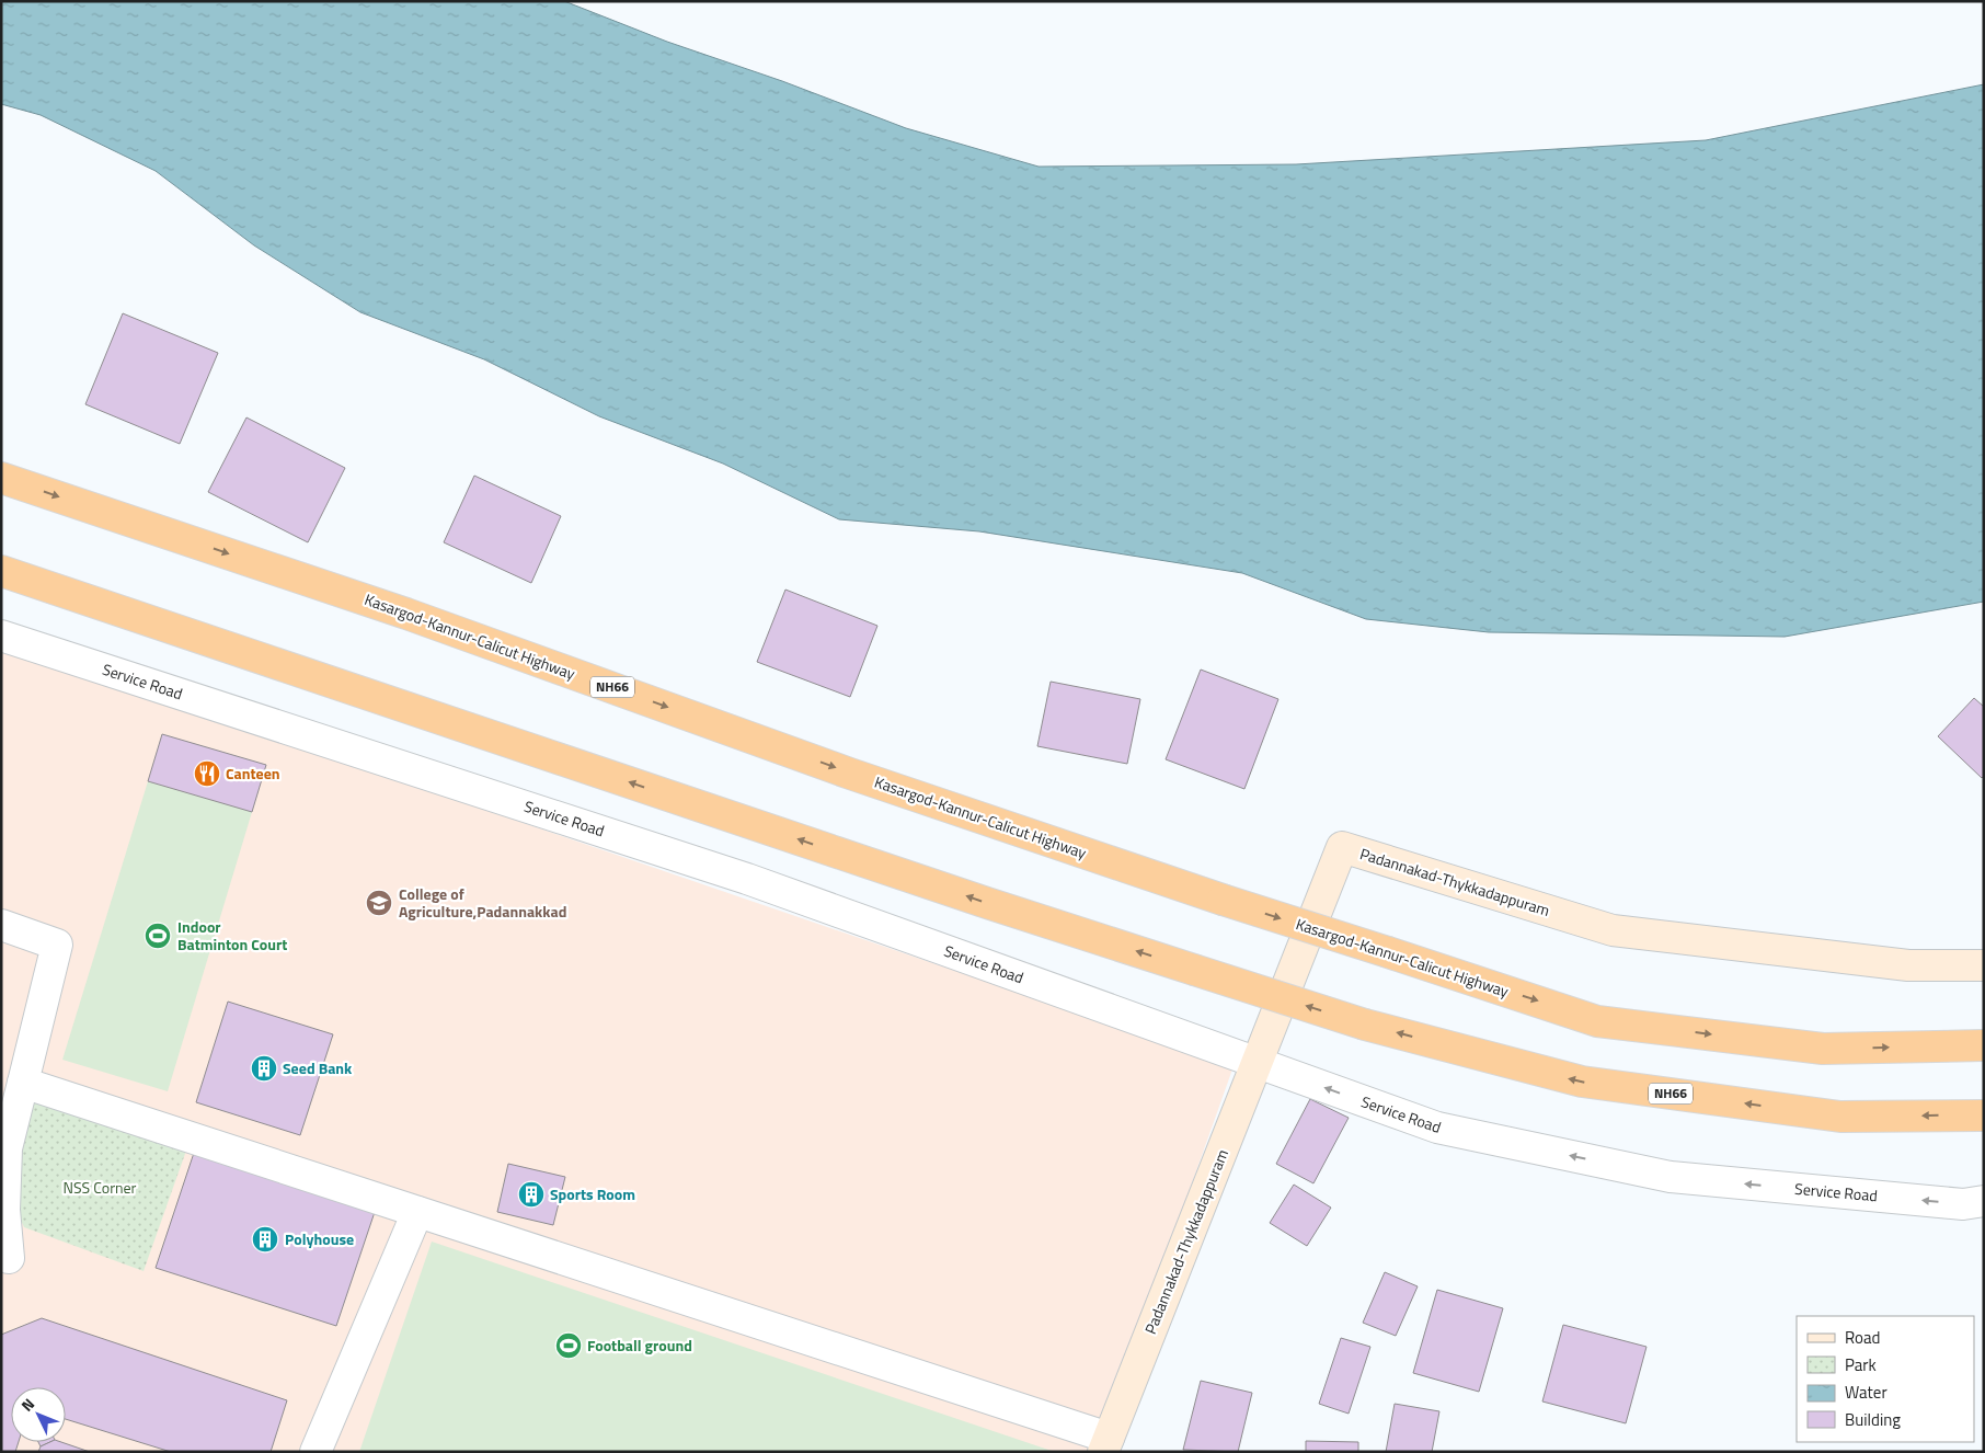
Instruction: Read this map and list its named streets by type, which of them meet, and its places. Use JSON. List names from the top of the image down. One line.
{"streets":{"highway":["Kasargod-Kannur-Calicut Highway","NH66"],"main road":["Padannakad-Thykkadappuram"],"street":["Service Road"]},"crossings":[["Service Road","Padannakad-Thykkadappuram"]],"one_way":["Service Road"],"parks":["NSS Corner"],"places":{"restaurant":["Canteen"],"school or university":["College of Agriculture,Padannakkad"],"sports":["Indoor Batminton Court","Football ground"],"building":["Seed Bank","Sports Room","Polyhouse"]},"legend":["Road","Park","Water","Building"],"north":"top left"}
